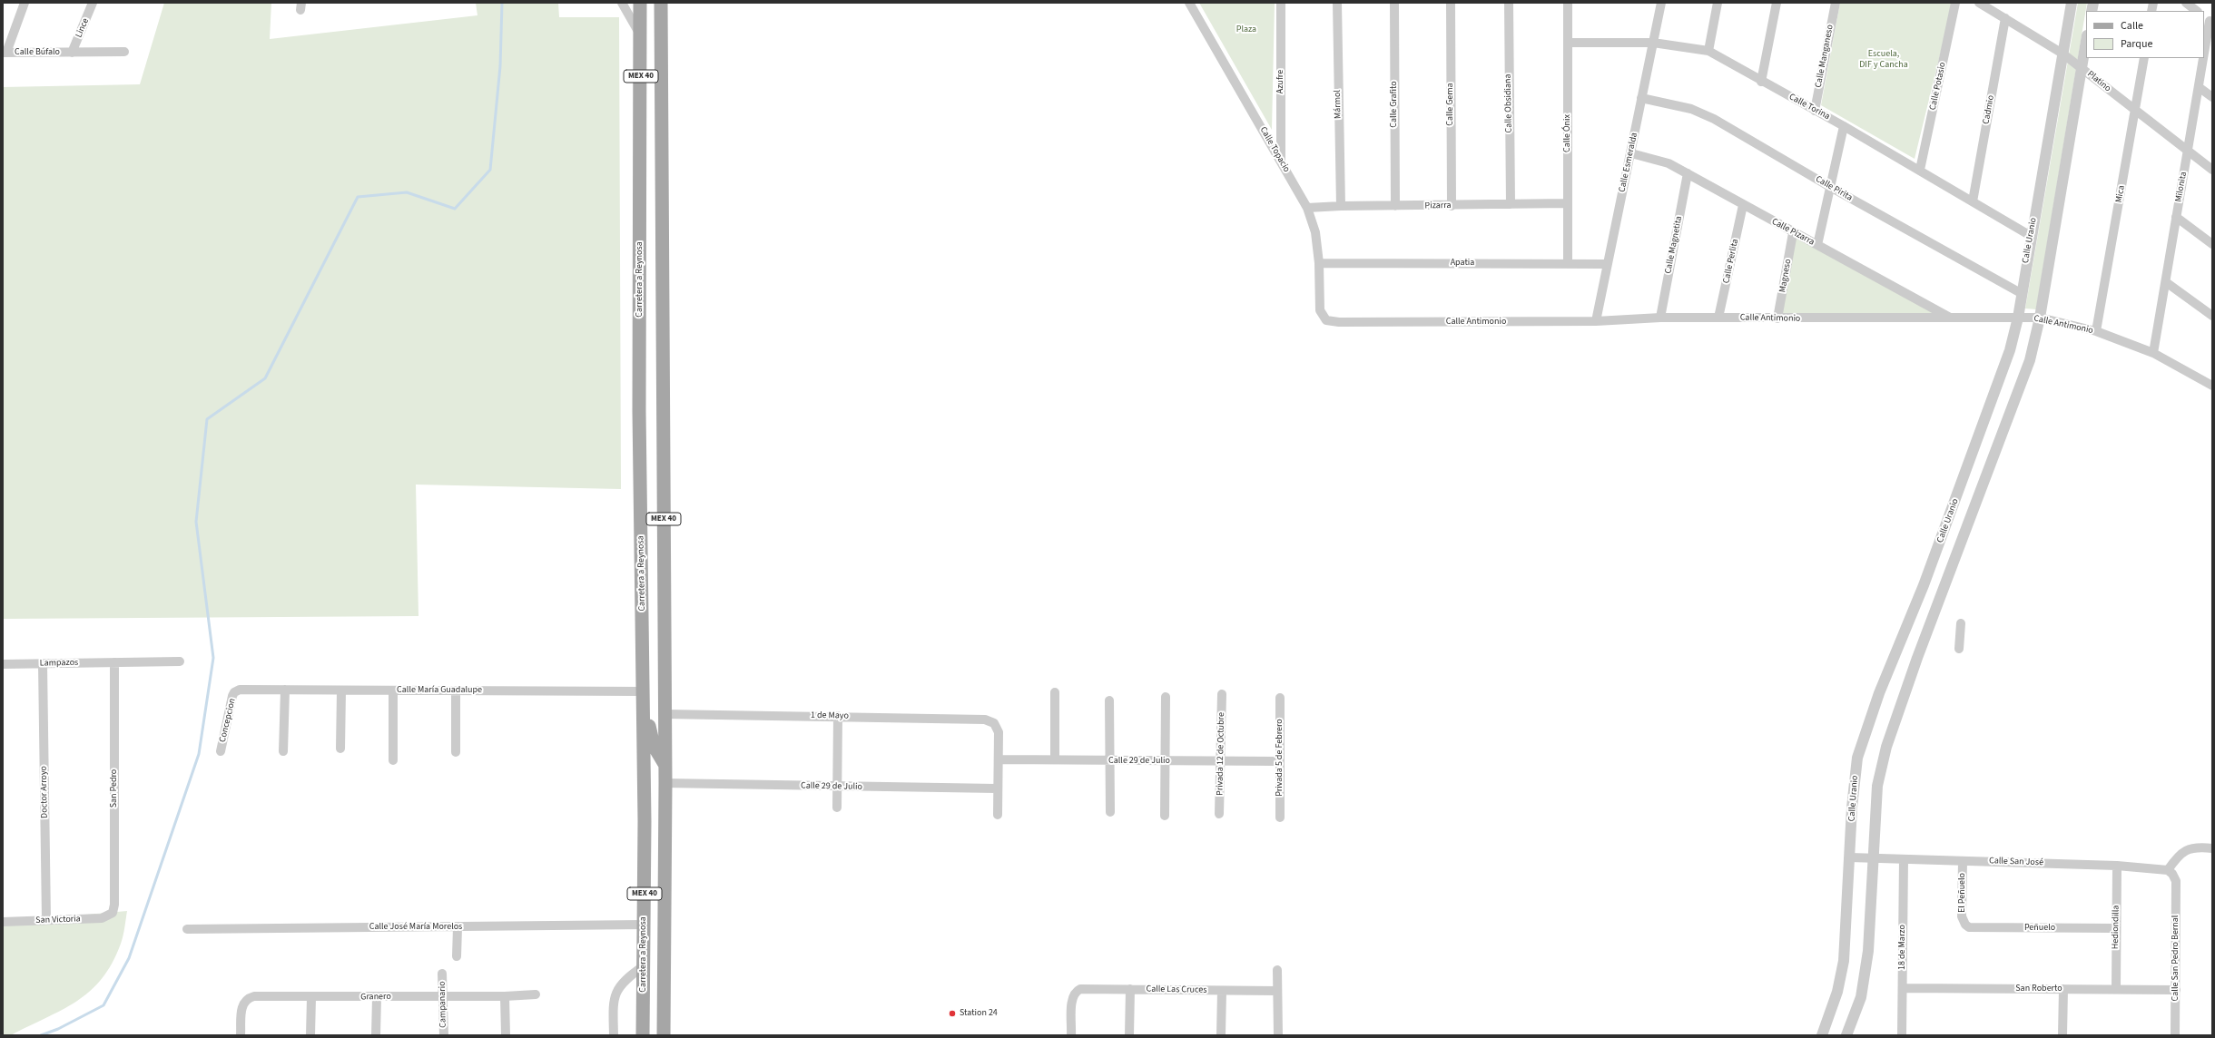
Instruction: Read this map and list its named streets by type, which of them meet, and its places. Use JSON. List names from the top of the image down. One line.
{"streets":{"main road":["MEX 40","Carretera a Reynosa"],"street":["Lince","Calle Búfalo","Calle Manganeso","Azufre","Platino","Calle Potasio","Calle Obsidiana","Mármol","Calle Grafito","Calle Gema","Calle Torina","Cadmio","Calle Ónix","Calle Topacio","Calle Esmeralda","Milonita","Calle Pirita","Mica","Pizarra","Calle Pizarra","Calle Uranio","Calle Magnetita","Calle Perlita","Apatia","Magneso","Calle Antimonio","Lampazos","Calle María Guadalupe","1 de Mayo","Concepcion","Privada 12 de Octubre","Privada 5 de Febrero","Calle 29 de Julio","San Pedro","Doctor Arroyo","Calle San José","El Peñuelo","San Victoria","Calle José María Morelos","Hediondilla","Peñuelo","18 de Marzo","Calle San Pedro Bernal","San Roberto","Calle Las Cruces","Granero","Campanario"]},"crossings":[["Lince","Calle Búfalo"],["Calle Manganeso","Calle Torina"],["MEX 40","1 de Mayo"],["MEX 40","Calle 29 de Julio"],["Azufre","Calle Topacio"],["Platino","Cadmio"],["Platino","Milonita"],["Platino","Mica"],["Platino","Calle Uranio"],["Calle Potasio","Calle Torina"],["Calle Obsidiana","Pizarra"],["Mármol","Pizarra"],["Calle Grafito","Pizarra"],["Calle Gema","Pizarra"],["Calle Torina","Cadmio"],["Calle Torina","Calle Ónix"],["Calle Torina","Calle Esmeralda"],["Calle Torina","Calle Uranio"],["Calle Ónix","Pizarra"],["Calle Ónix","Apatia"],["Calle Topacio","Pizarra"],["Calle Topacio","Apatia"],["Calle Topacio","Calle Antimonio"],["Calle Esmeralda","Calle Pirita"],["Calle Esmeralda","Calle Pizarra"],["Calle Esmeralda","Apatia"],["Calle Esmeralda","Calle Antimonio"],["Milonita","Calle Antimonio"],["Calle Pirita","Calle Uranio"],["Mica","Calle Antimonio"],["Calle Pizarra","Calle Magnetita"],["Calle Pizarra","Calle Perlita"],["Calle Pizarra","Magneso"],["Calle Pizarra","Calle Antimonio"],["Calle Uranio","Calle Antimonio"],["Calle Uranio","Calle San José"],["Calle Magnetita","Calle Antimonio"],["Calle Perlita","Calle Antimonio"],["Magneso","Calle Antimonio"],["Carretera a Reynosa","Calle María Guadalupe"],["Carretera a Reynosa","Calle José María Morelos"],["Lampazos","San Pedro"],["Lampazos","Doctor Arroyo"],["Calle María Guadalupe","Concepcion"],["1 de Mayo","Calle 29 de Julio"],["Privada 12 de Octubre","Calle 29 de Julio"],["Privada 5 de Febrero","Calle 29 de Julio"],["San Pedro","San Victoria"],["Doctor Arroyo","San Victoria"],["Calle San José","El Peñuelo"],["Calle San José","Hediondilla"],["Calle San José","18 de Marzo"],["Calle San José","Calle San Pedro Bernal"],["El Peñuelo","Peñuelo"],["Hediondilla","Peñuelo"],["Hediondilla","San Roberto"],["18 de Marzo","San Roberto"],["Calle San Pedro Bernal","San Roberto"],["Granero","Campanario"]],"parks":["Plaza","Escuela, DIF y Cancha"],"places":["Station 24"],"legend":["Calle","Parque"]}
